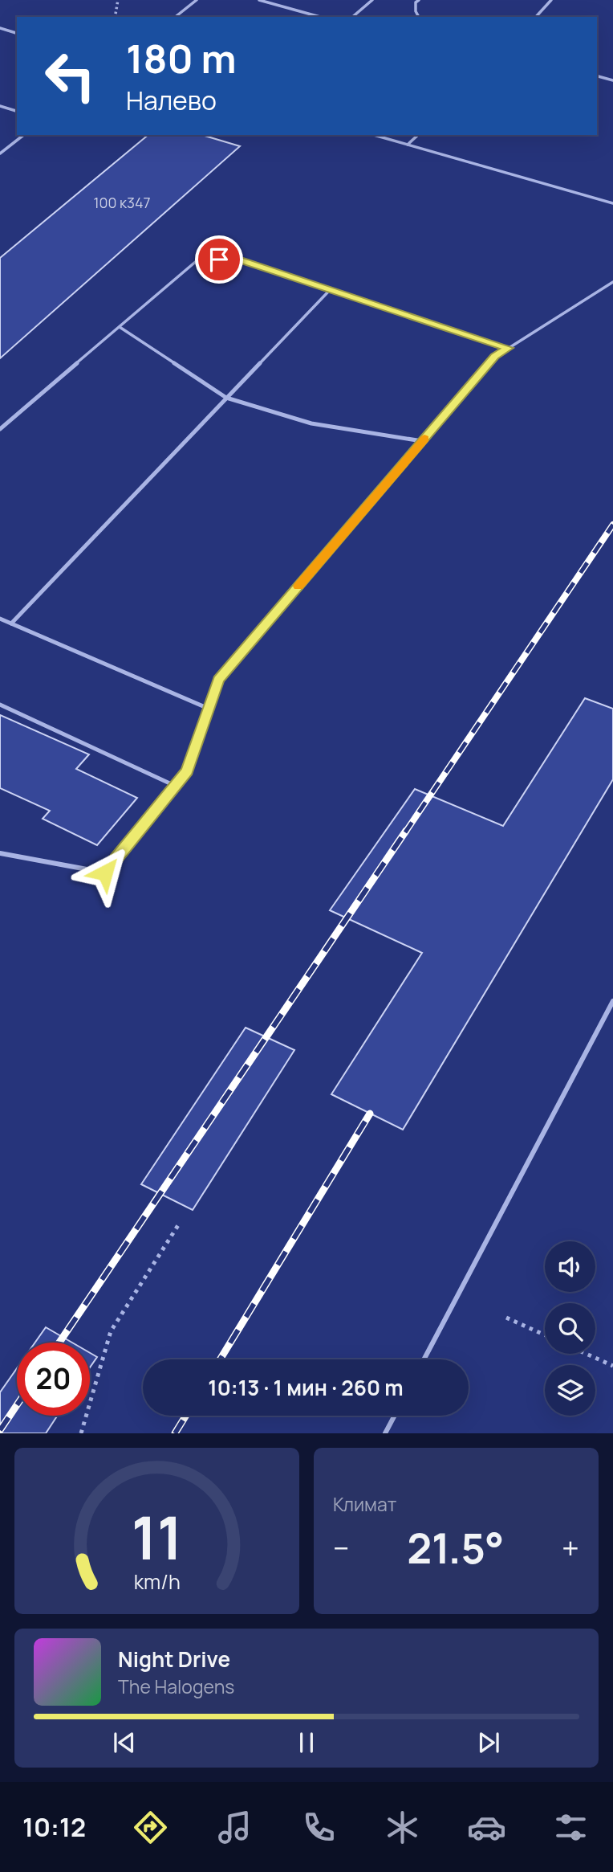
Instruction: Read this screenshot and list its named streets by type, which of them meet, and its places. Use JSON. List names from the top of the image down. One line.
{"house_numbers":["100 к347"],"page":{"turn":["180 m","Налево"],"limit":"20","trip":"10:13 · 1 мин · 260 m","tile":"Климат","heat":["−","21.5°","+"],"song":["Night Drive","The Halogens"],"tabs":"10:12","gauge":["11","km/h"]}}
